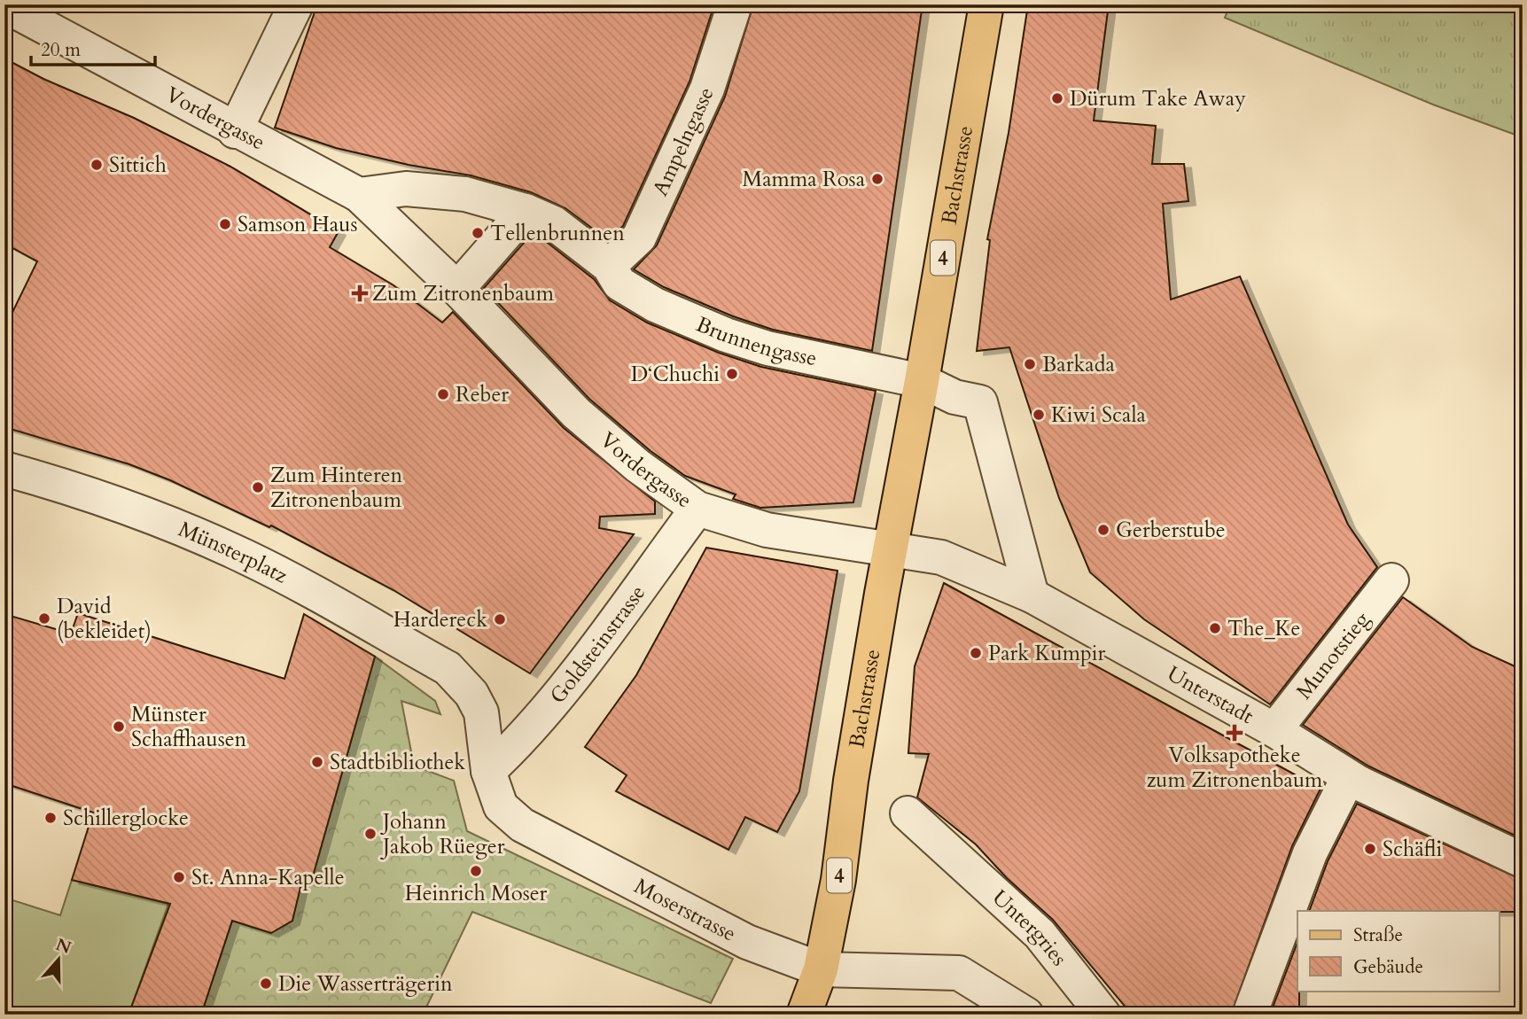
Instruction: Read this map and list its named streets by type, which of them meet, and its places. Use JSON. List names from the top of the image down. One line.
{"streets":{"main road":["Bachstrasse","4"],"street":["Vordergasse","Ampelngasse","Brunnengasse","Münsterplatz","Goldsteinstrasse","Munotstieg","Unterstadt","Moserstrasse","Untergries"]},"crossings":[["Vordergasse","Bachstrasse"],["Vordergasse","Goldsteinstrasse"],["Vordergasse","Unterstadt"],["Ampelngasse","Brunnengasse"],["Bachstrasse","Brunnengasse"],["Bachstrasse","Unterstadt"],["Bachstrasse","Moserstrasse"],["Münsterplatz","Moserstrasse"],["Goldsteinstrasse","Moserstrasse"],["Munotstieg","Unterstadt"]],"places":{"other":["Dürum Take Away","Sittich","Mamma Rosa","Samson Haus","Tellenbrunnen","Barkada","D‘Chuchi","Reber","Kiwi Scala","Zum Hinteren Zitronenbaum","Gerberstube","David (bekleidet)","Hardereck","The_Ke","Park Kumpir","Münster Schaffhausen","Stadtbibliothek","Schillerglocke","Johann Jakob Rüeger","Schäfli","Heinrich Moser","St. Anna-Kapelle","Die Wasserträgerin"],"health":["Zum Zitronenbaum","Volksapotheke zum Zitronenbaum"]},"legend":["Straße","Gebäude"],"scale_bar":"20 m","north":"top"}
